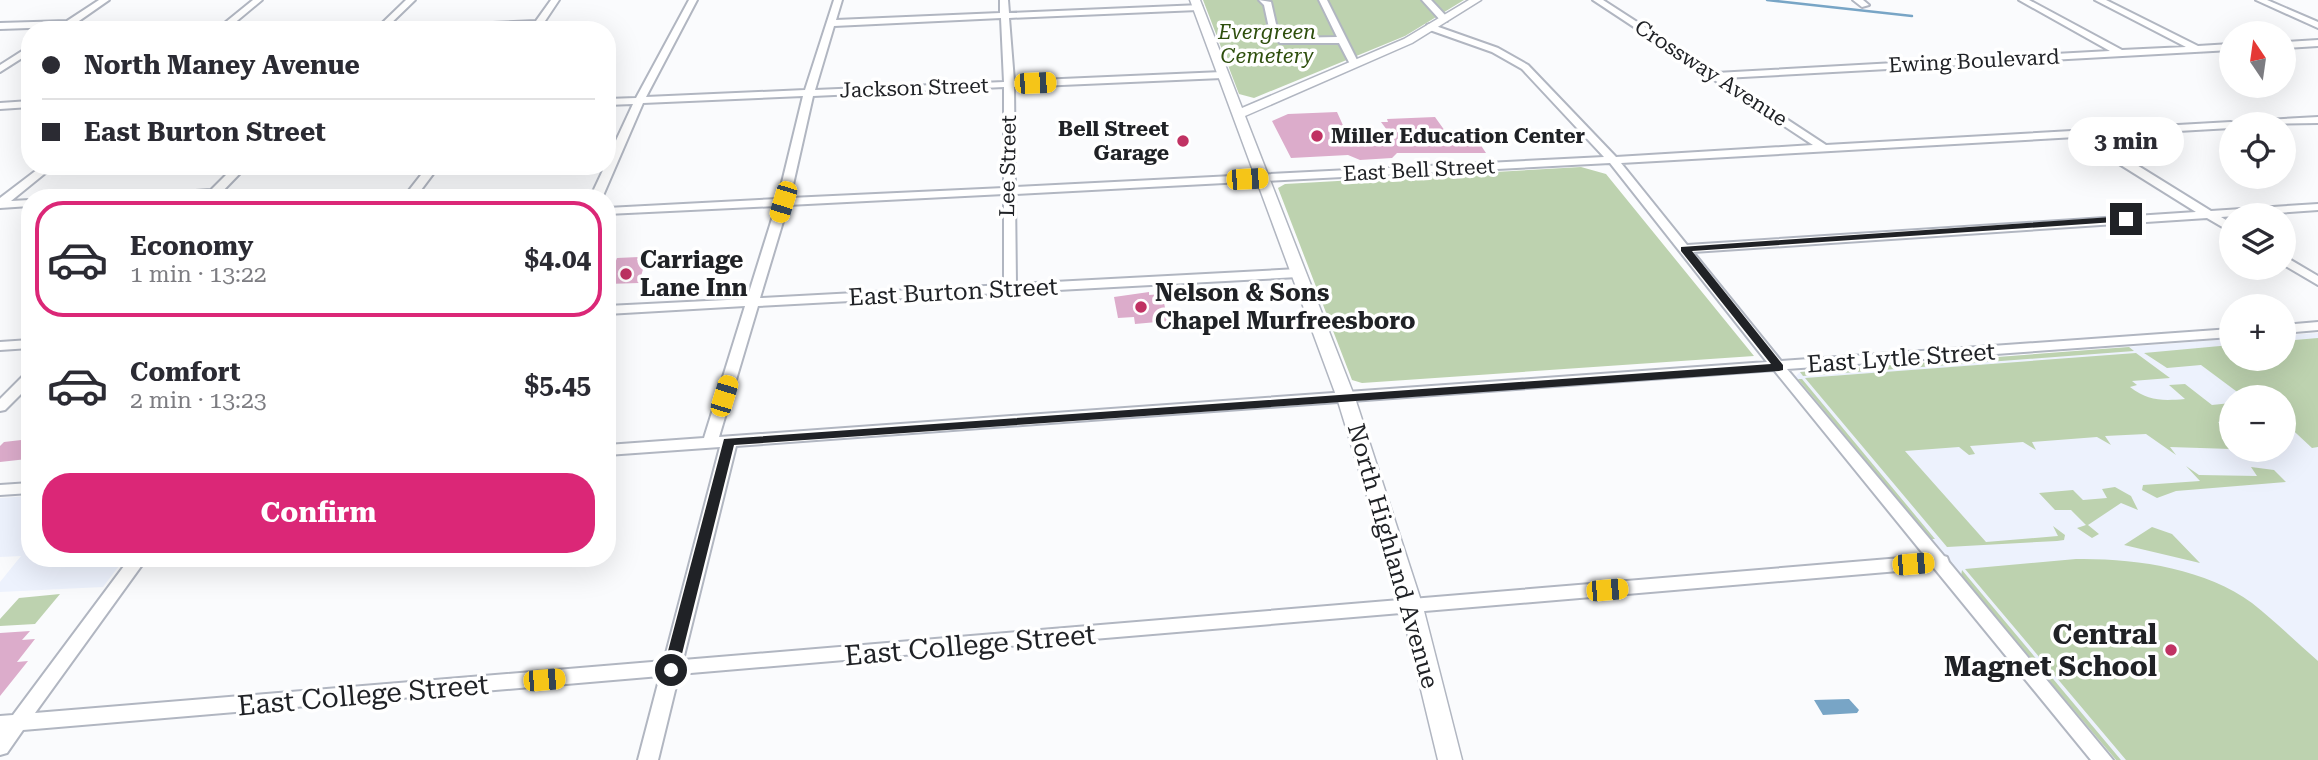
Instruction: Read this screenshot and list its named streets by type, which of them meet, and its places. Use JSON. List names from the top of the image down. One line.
{"streets":{"street":["Ewing Boulevard","Crossway Avenue","Jackson Street","Lee Street","East Bell Street","East Burton Street","East Lytle Street","North Highland Avenue","East College Street"]},"crossings":[["Ewing Boulevard","Crossway Avenue"],["Crossway Avenue","East Bell Street"],["Jackson Street","Lee Street"],["Jackson Street","North Highland Avenue"],["Lee Street","East Bell Street"],["Lee Street","East Burton Street"],["East Bell Street","North Highland Avenue"],["East Burton Street","North Highland Avenue"],["East Lytle Street","North Highland Avenue"],["North Highland Avenue","East College Street"]],"parks":["Evergreen Cemetery"],"places":["Miller Education Center","Bell Street Garage","Carriage Lane Inn","Nelson & Sons Chapel Murfreesboro","Central Magnet School"],"north":"top","page":{"map_buttons":["+","−"],"banner":["North Maney Avenue","East Burton Street"],"bubble":"3 min","list":[{"name":"Economy","note":"1 min · 13:22","value":"$4.04"},{"name":"Comfort","note":"2 min · 13:23","value":"$5.45"}],"buttons":"Confirm"}}
